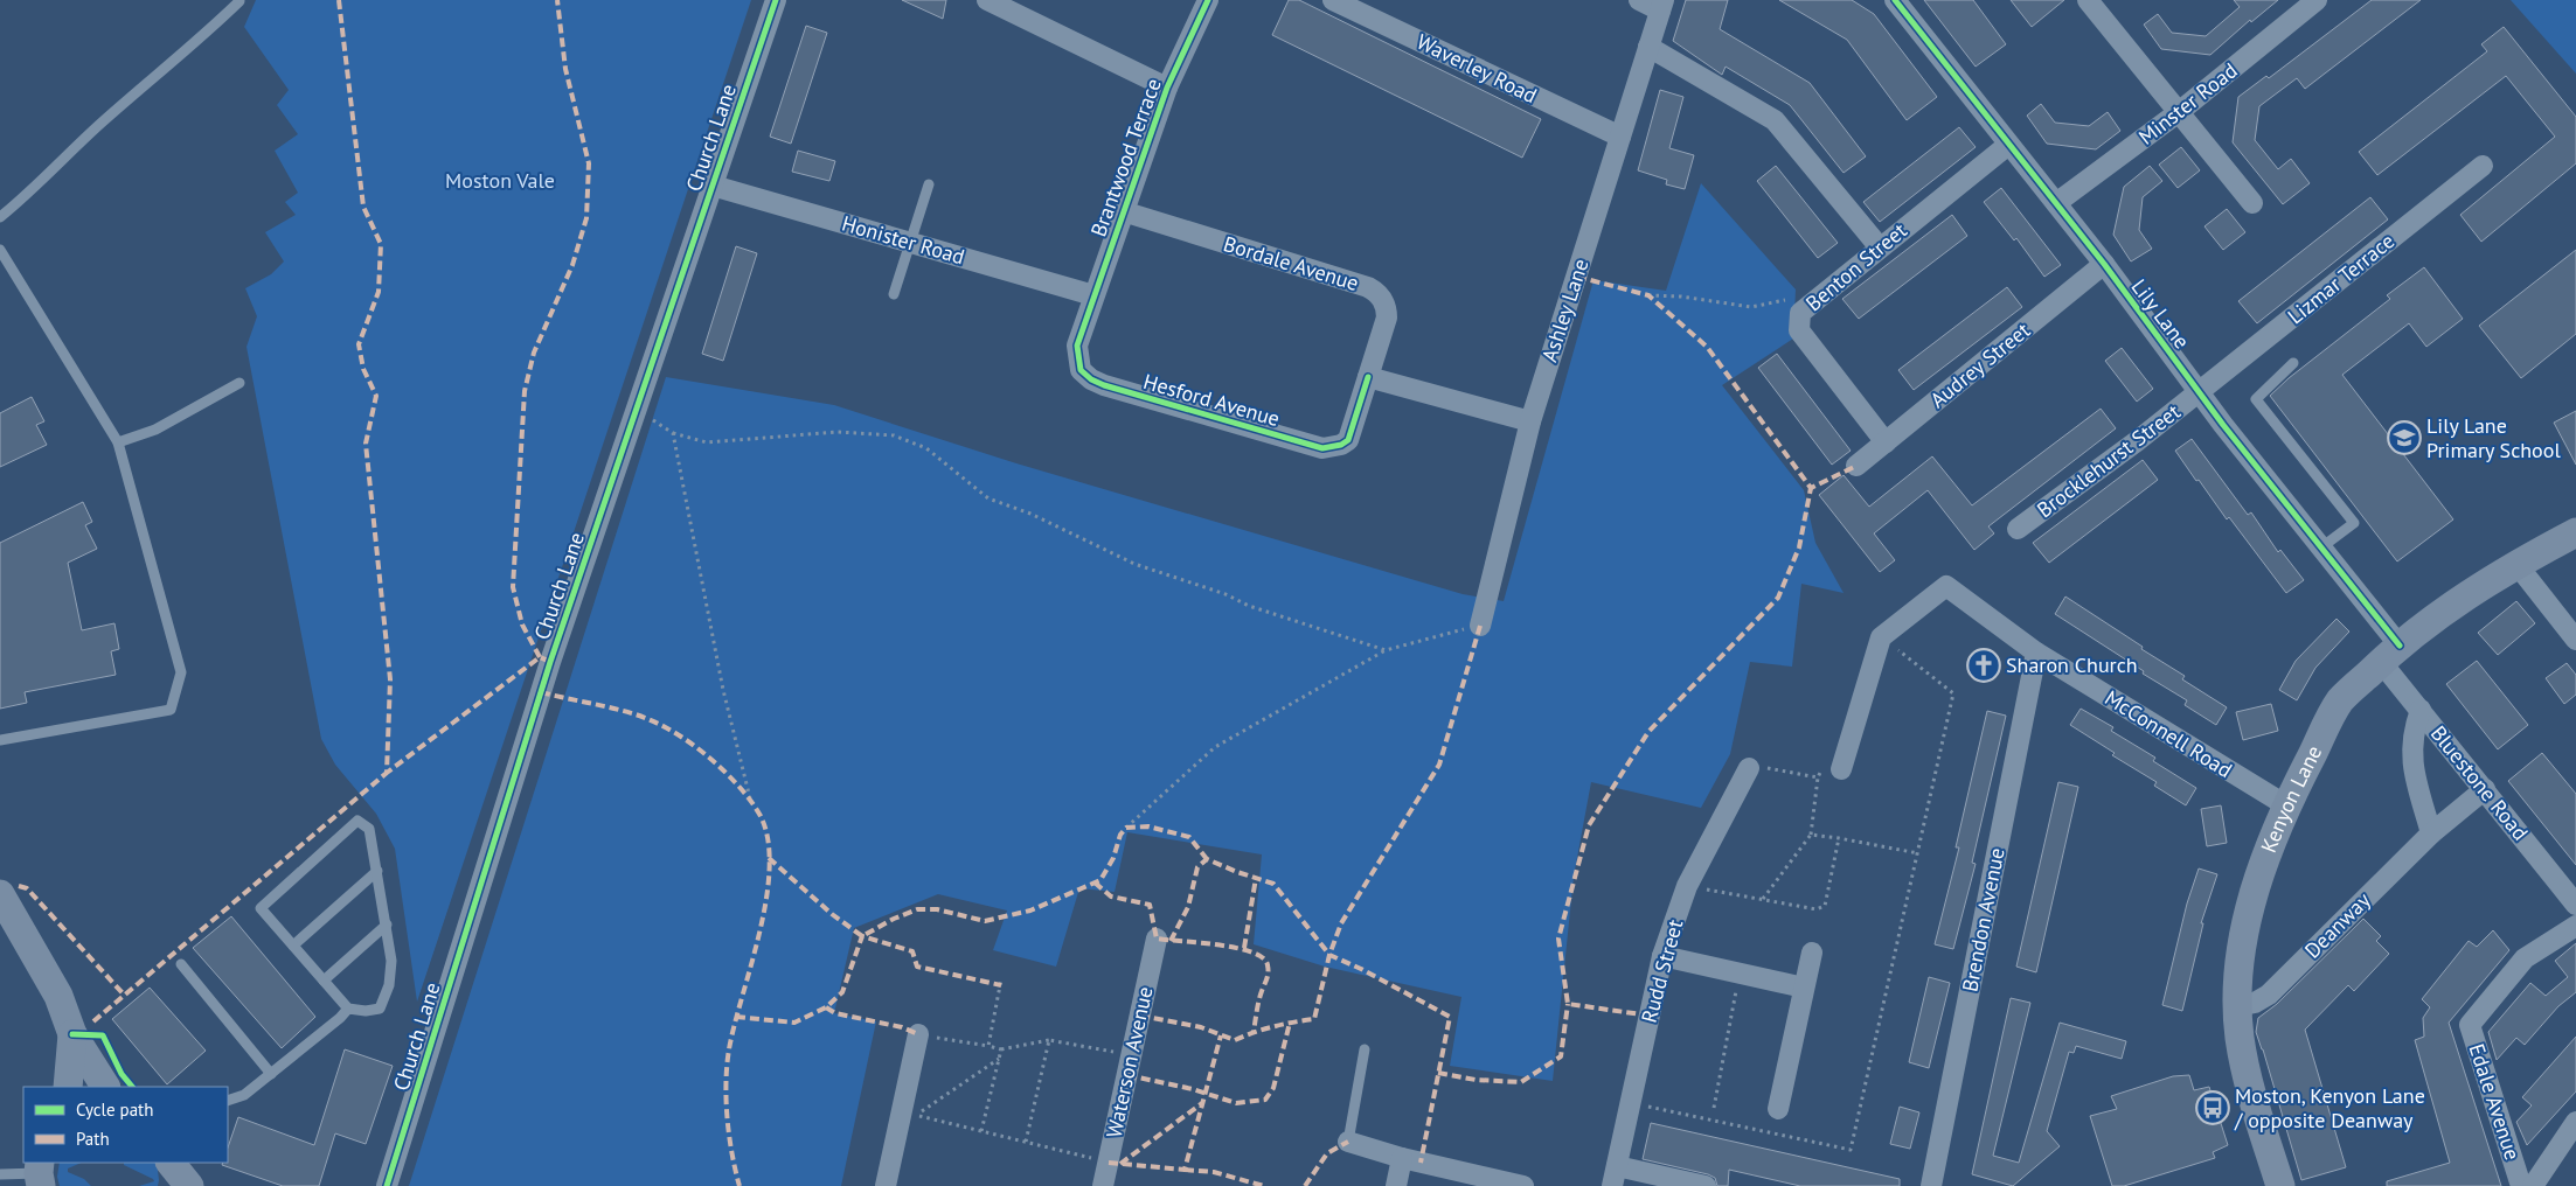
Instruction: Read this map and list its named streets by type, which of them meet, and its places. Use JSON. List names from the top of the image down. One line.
{"streets":{"street":["Waverley Road","Minster Road","Church Lane","Brantwood Terrace","Honister Road","Bordale Avenue","Benton Street","Lizmar Terrace","Ashley Lane","Lily Lane","Audrey Street","Hesford Avenue","Brocklehurst Street","McConnell Road","Bluestone Road","Kenyon Lane","Brendon Avenue","Deanway","Rudd Street","Waterson Avenue","Edale Avenue"]},"crossings":[["Waverley Road","Ashley Lane"],["Minster Road","Lily Lane"],["Church Lane","Honister Road"],["Brantwood Terrace","Honister Road"],["Brantwood Terrace","Bordale Avenue"],["Brantwood Terrace","Hesford Avenue"],["Honister Road","Hesford Avenue"],["Bordale Avenue","Hesford Avenue"],["Benton Street","Lily Lane"],["Benton Street","Audrey Street"],["Lizmar Terrace","Lily Lane"],["Lizmar Terrace","Brocklehurst Street"],["Lily Lane","Audrey Street"],["Lily Lane","Brocklehurst Street"],["Lily Lane","Bluestone Road"],["Lily Lane","Kenyon Lane"],["McConnell Road","Kenyon Lane"],["McConnell Road","Brendon Avenue"],["Bluestone Road","Kenyon Lane"],["Bluestone Road","Deanway"],["Kenyon Lane","Deanway"]],"parks":["Moston Vale"],"places":{"school or university":["Lily Lane Primary School"],"church":["Sharon Church"],"bus stop":["Moston, Kenyon Lane / opposite Deanway"]},"legend":["Cycle path","Path"]}
